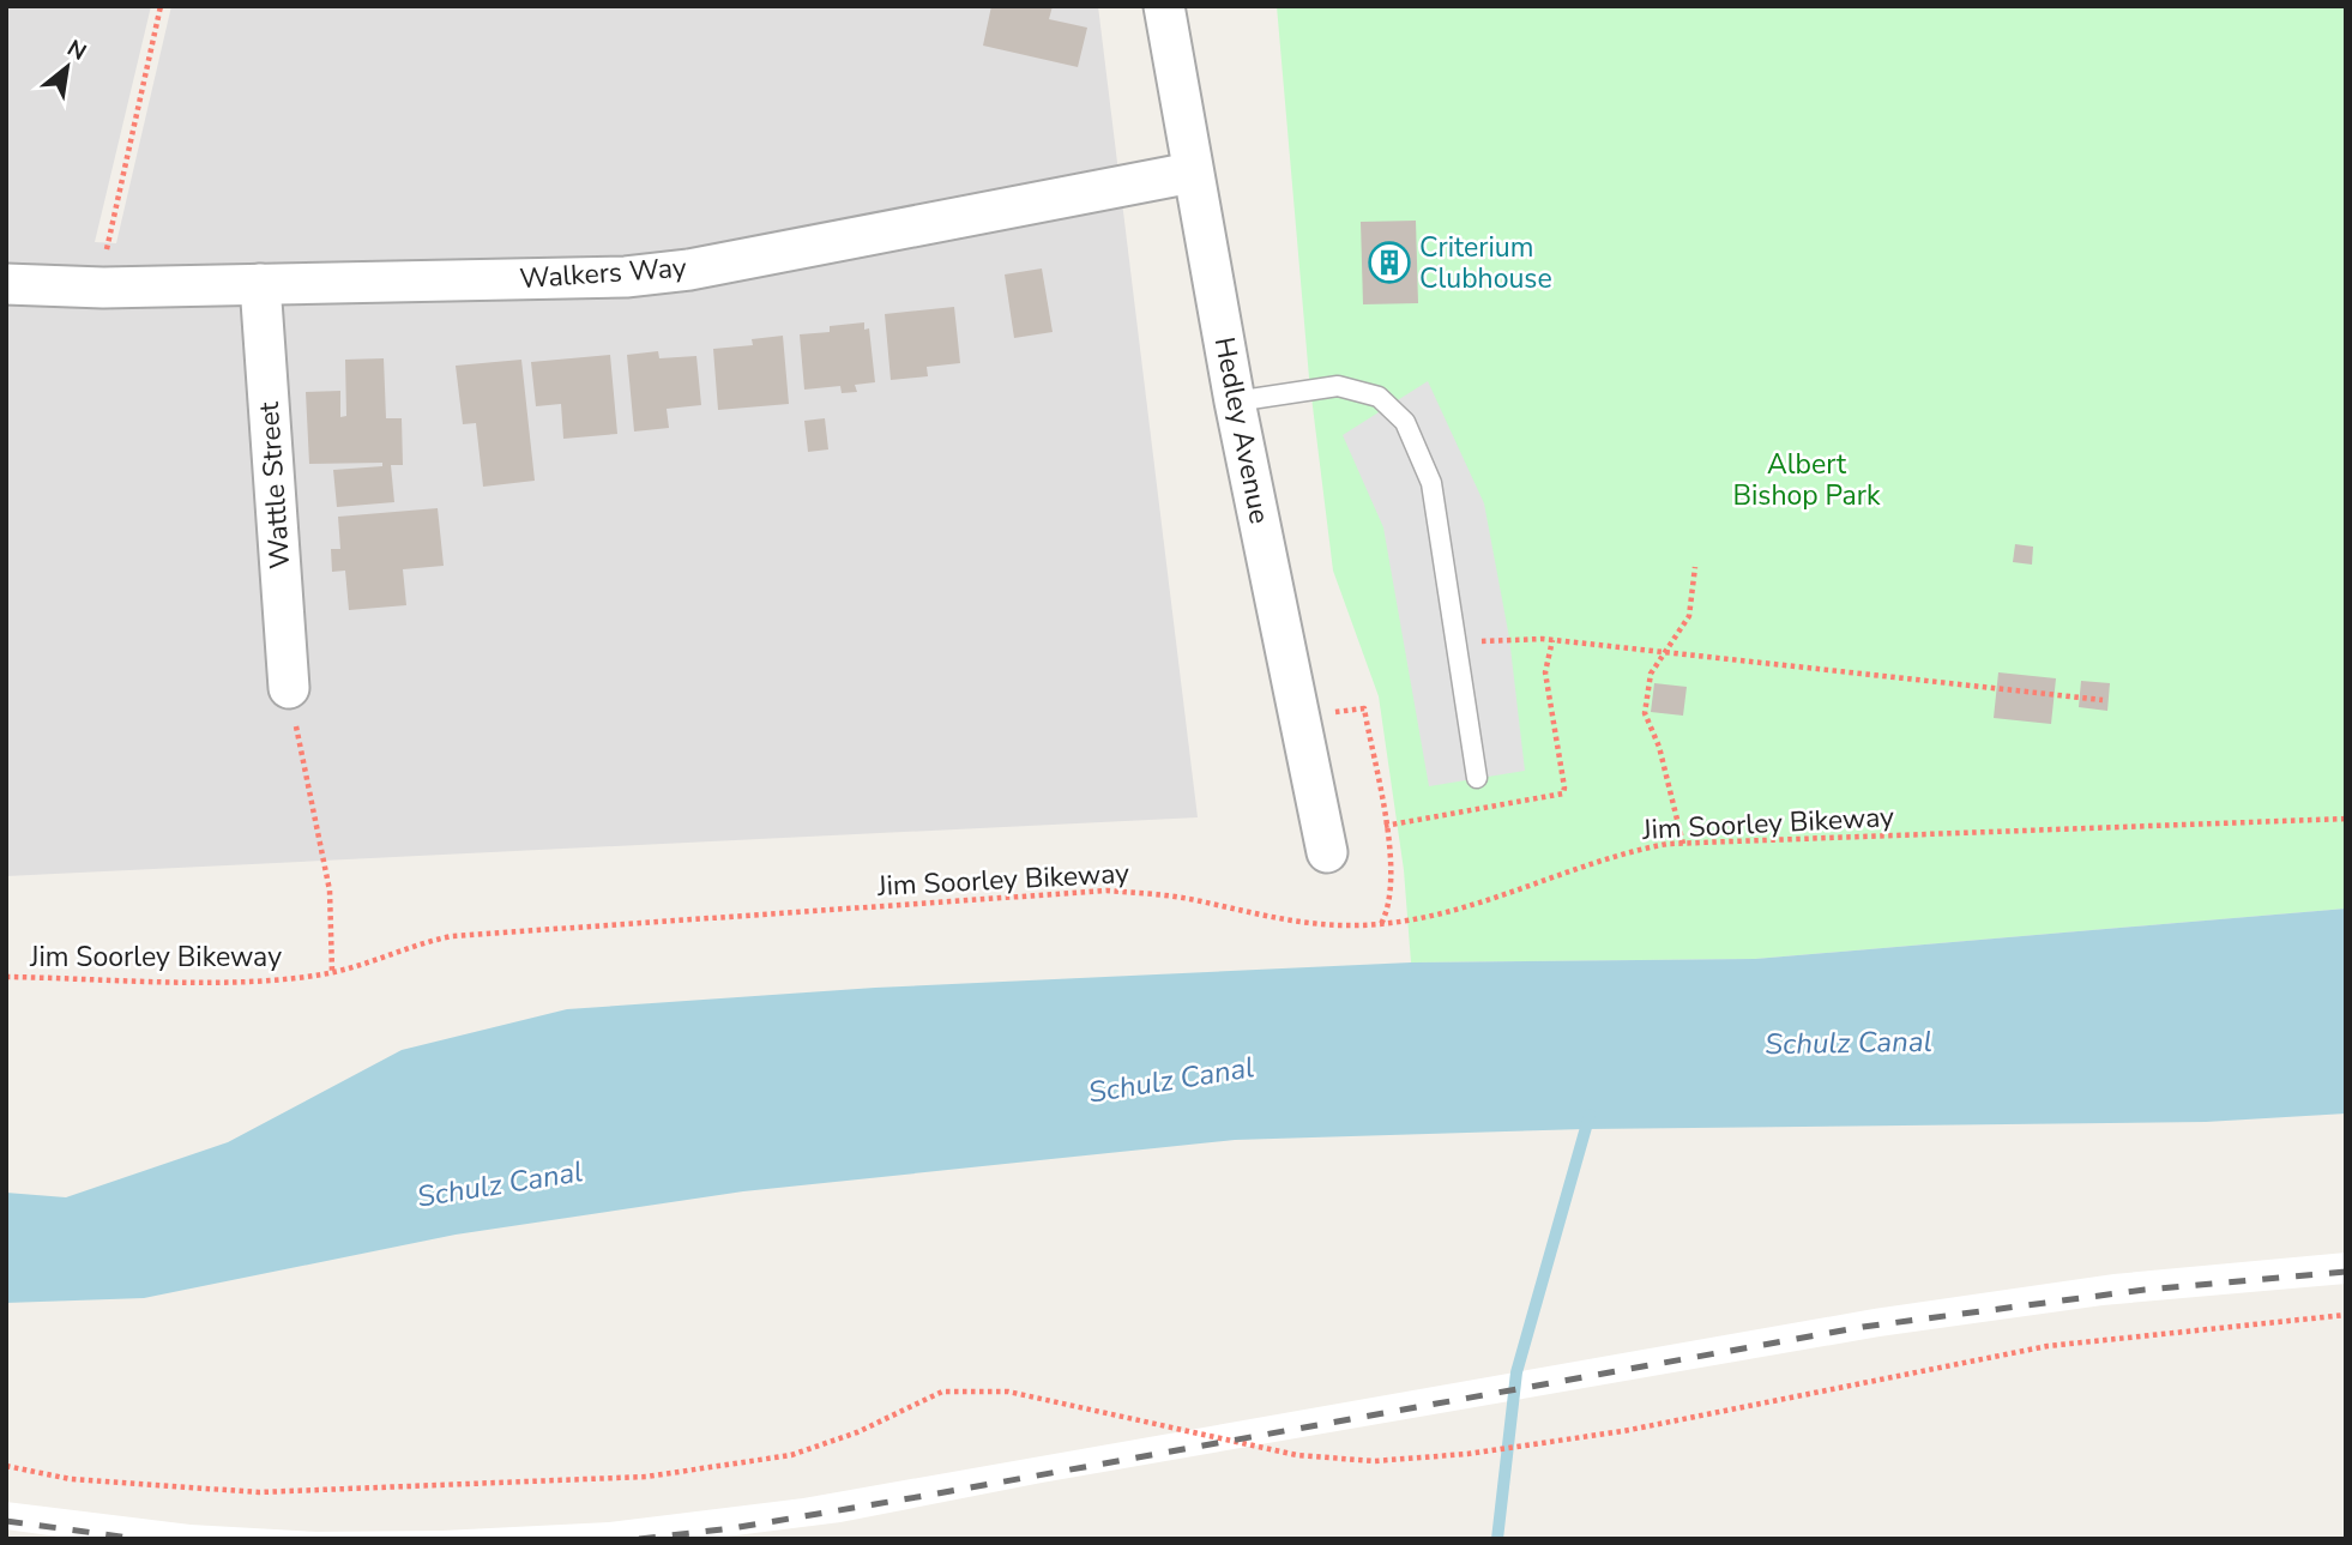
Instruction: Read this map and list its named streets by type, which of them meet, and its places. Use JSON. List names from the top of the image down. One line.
{"streets":{"street":["Walkers Way","Hedley Avenue","Wattle Street"],"path":["Jim Soorley Bikeway"]},"crossings":[["Walkers Way","Hedley Avenue"],["Walkers Way","Wattle Street"]],"water":["Schulz Canal"],"parks":["Albert Bishop Park"],"places":{"building":["Criterium Clubhouse"]},"north":"top right"}
